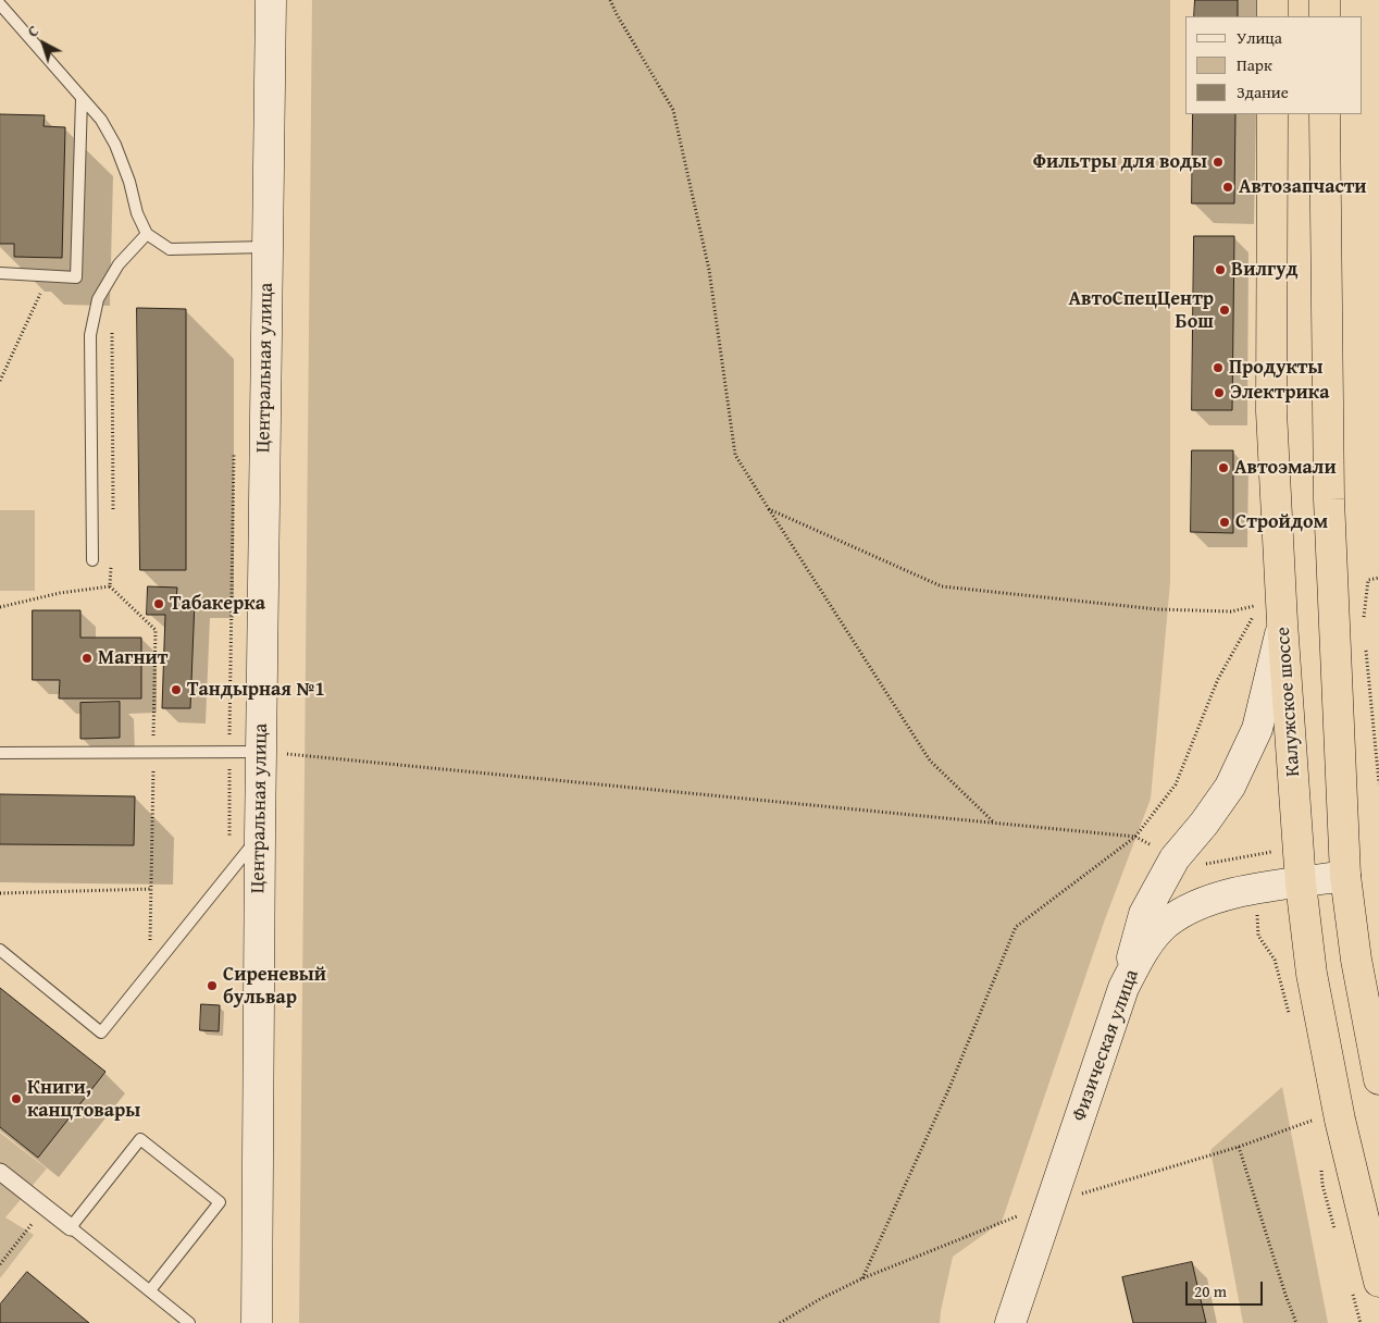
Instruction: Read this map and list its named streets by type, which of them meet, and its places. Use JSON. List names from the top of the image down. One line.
{"streets":{"highway":["Калужское шоссе"],"main road":["Центральная улица","Физическая улица"]},"crossings":[["Калужское шоссе","Физическая улица"]],"places":["Фильтры для воды","Автозапчасти","Вилгуд","АвтоСпецЦентр Бош","Продукты","Электрика","Автоэмали","Стройдом","Табакерка","Магнит","Тандырная №1","Сиреневый бульвар","Книги, канцтовары"],"legend":["Улица","Парк","Здание"],"scale_bar":"20 m","north":"top left"}
